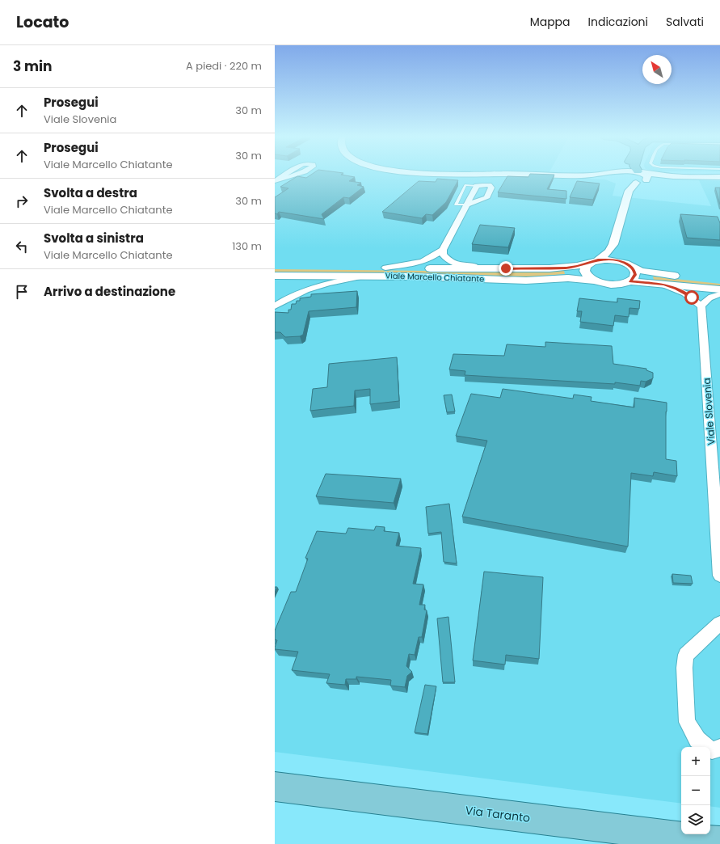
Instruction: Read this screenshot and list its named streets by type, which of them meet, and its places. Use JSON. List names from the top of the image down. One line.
{"streets":{"main road":["Via Taranto"],"street":["Viale Marcello Chiatante","Viale Slovenia"]},"north":"top left","page":{"header":"Locato","nav":["Mappa","Indicazioni","Salvati"],"heading":["3 min","A piedi · 220 m"],"list":[["Prosegui","Viale Slovenia","30 m"],["Prosegui","Viale Marcello Chiatante","30 m"],["Svolta a destra","Viale Marcello Chiatante","30 m"],["Svolta a sinistra","Viale Marcello Chiatante","130 m"],"Arrivo a destinazione"],"map_buttons":["+","−"]}}
